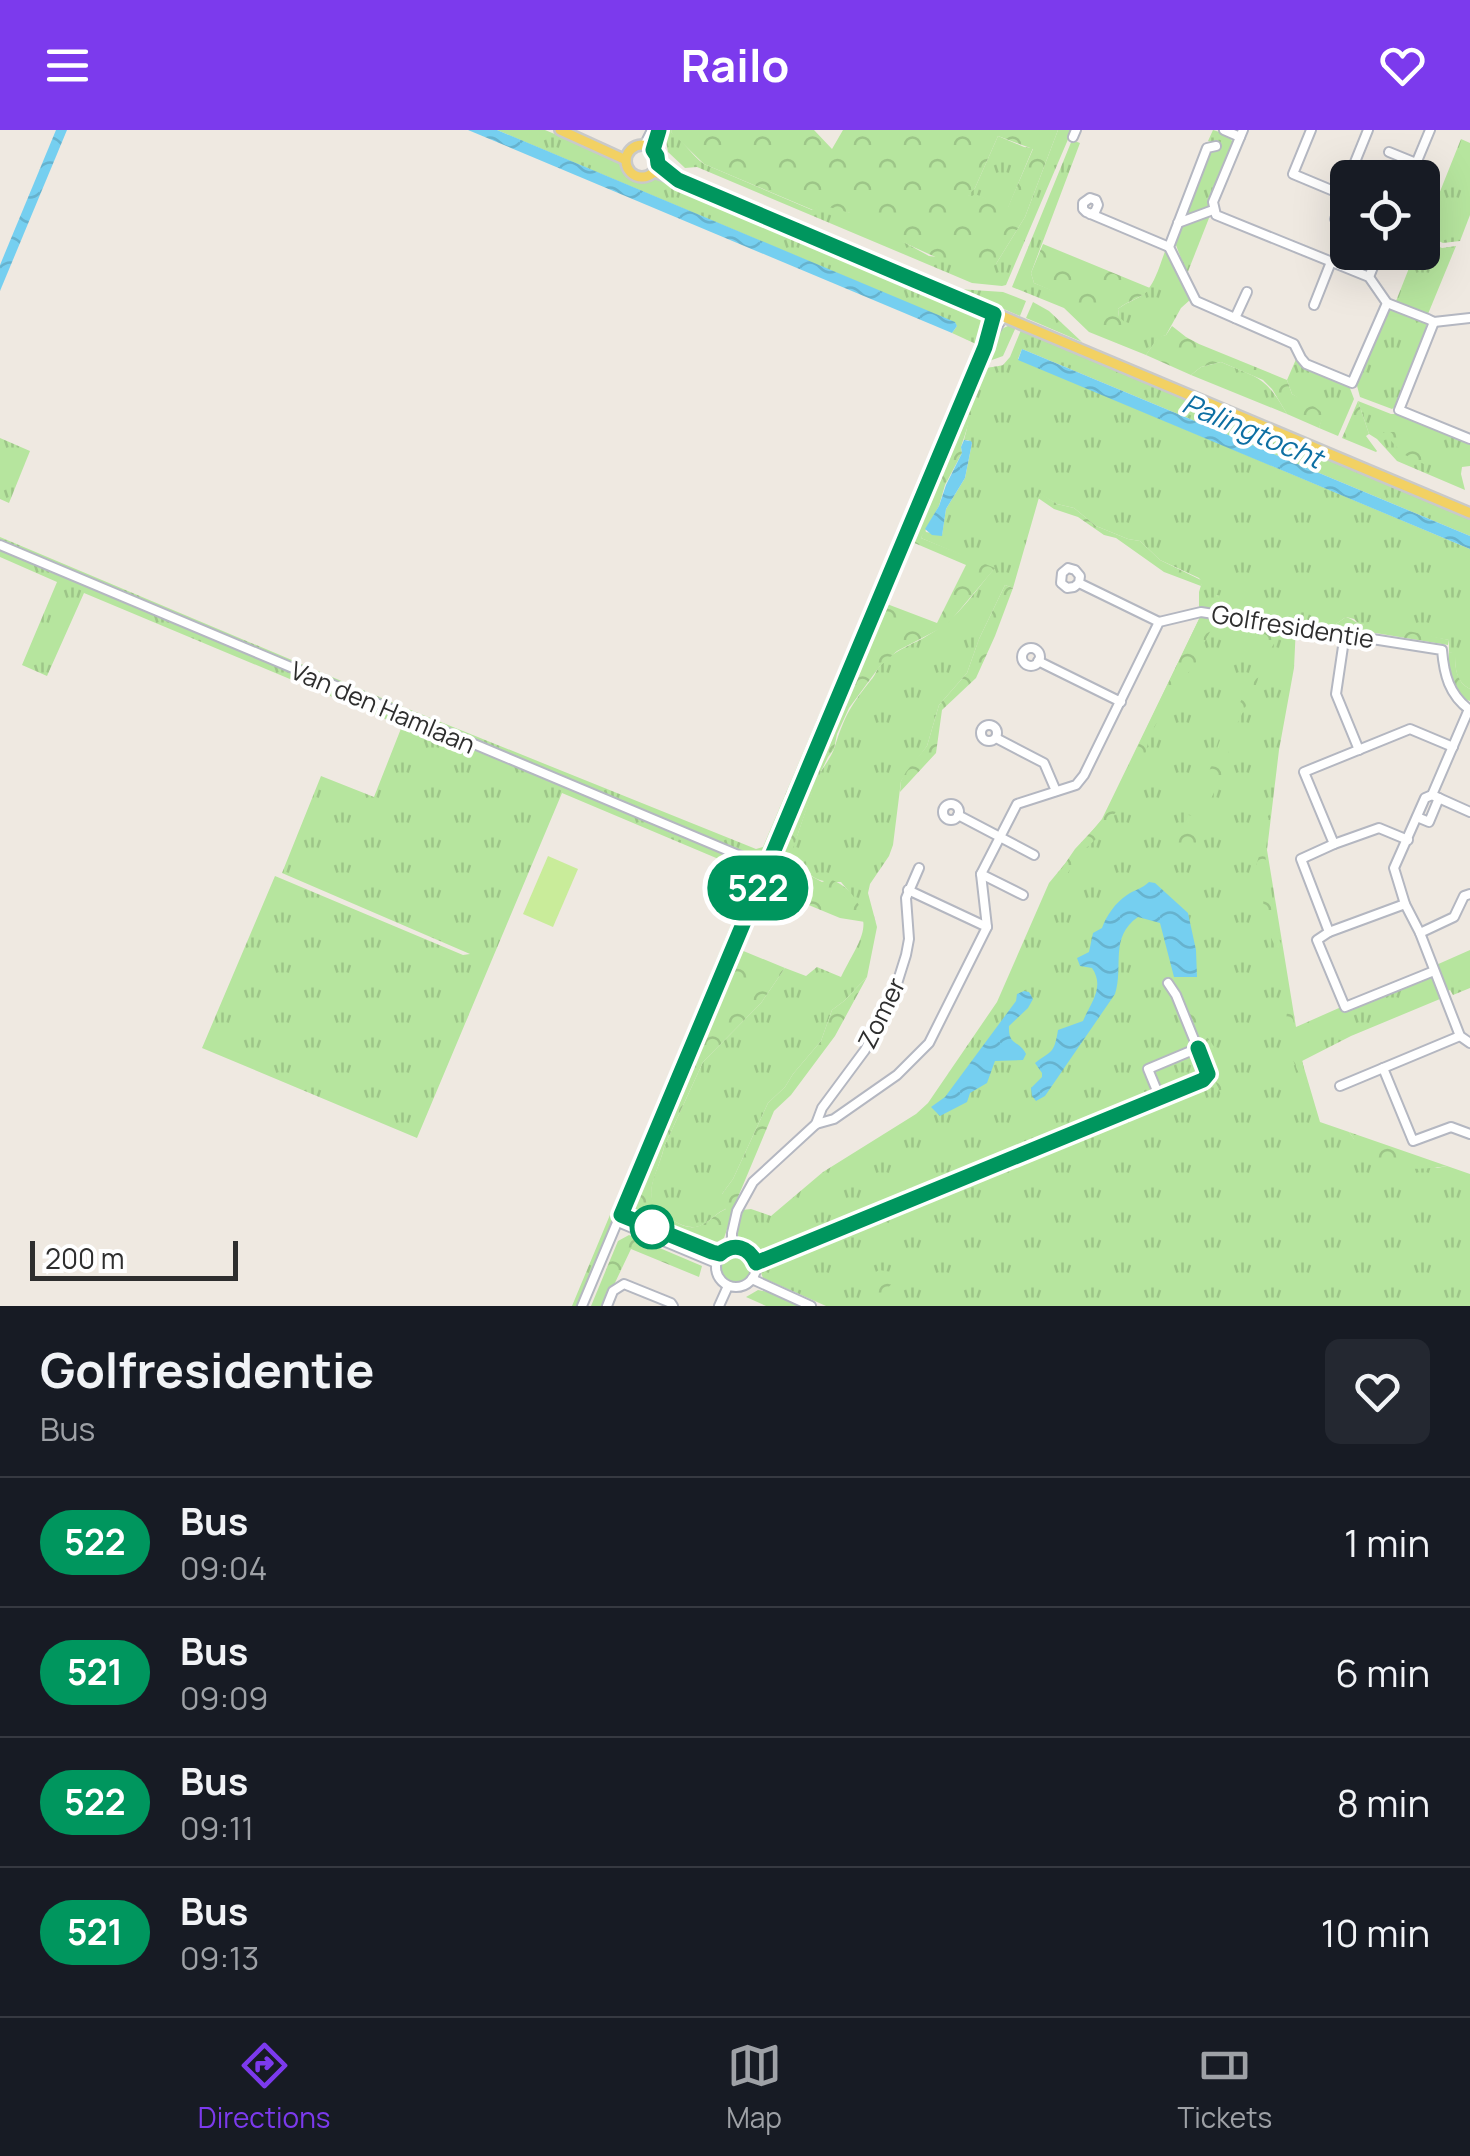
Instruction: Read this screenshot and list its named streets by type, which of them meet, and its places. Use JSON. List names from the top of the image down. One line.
{"streets":{"street":["Golfresidentie","Van den Hamlaan","Zomer"]},"water":["Palingtocht"],"lines":["bus line 522"],"scale_bar":"200 m","page":{"header":"Railo","on_map":"522","scale":"200 m","heading":["Golfresidentie","Bus"],"list":[{"mark":"522","name":"Bus","note":"09:04","value":"1 min"},{"mark":"521","name":"Bus","note":"09:09","value":"6 min"},{"mark":"522","name":"Bus","note":"09:11","value":"8 min"},{"mark":"521","name":"Bus","note":"09:13","value":"10 min"}],"tabs":["Directions","Map","Tickets"]}}
